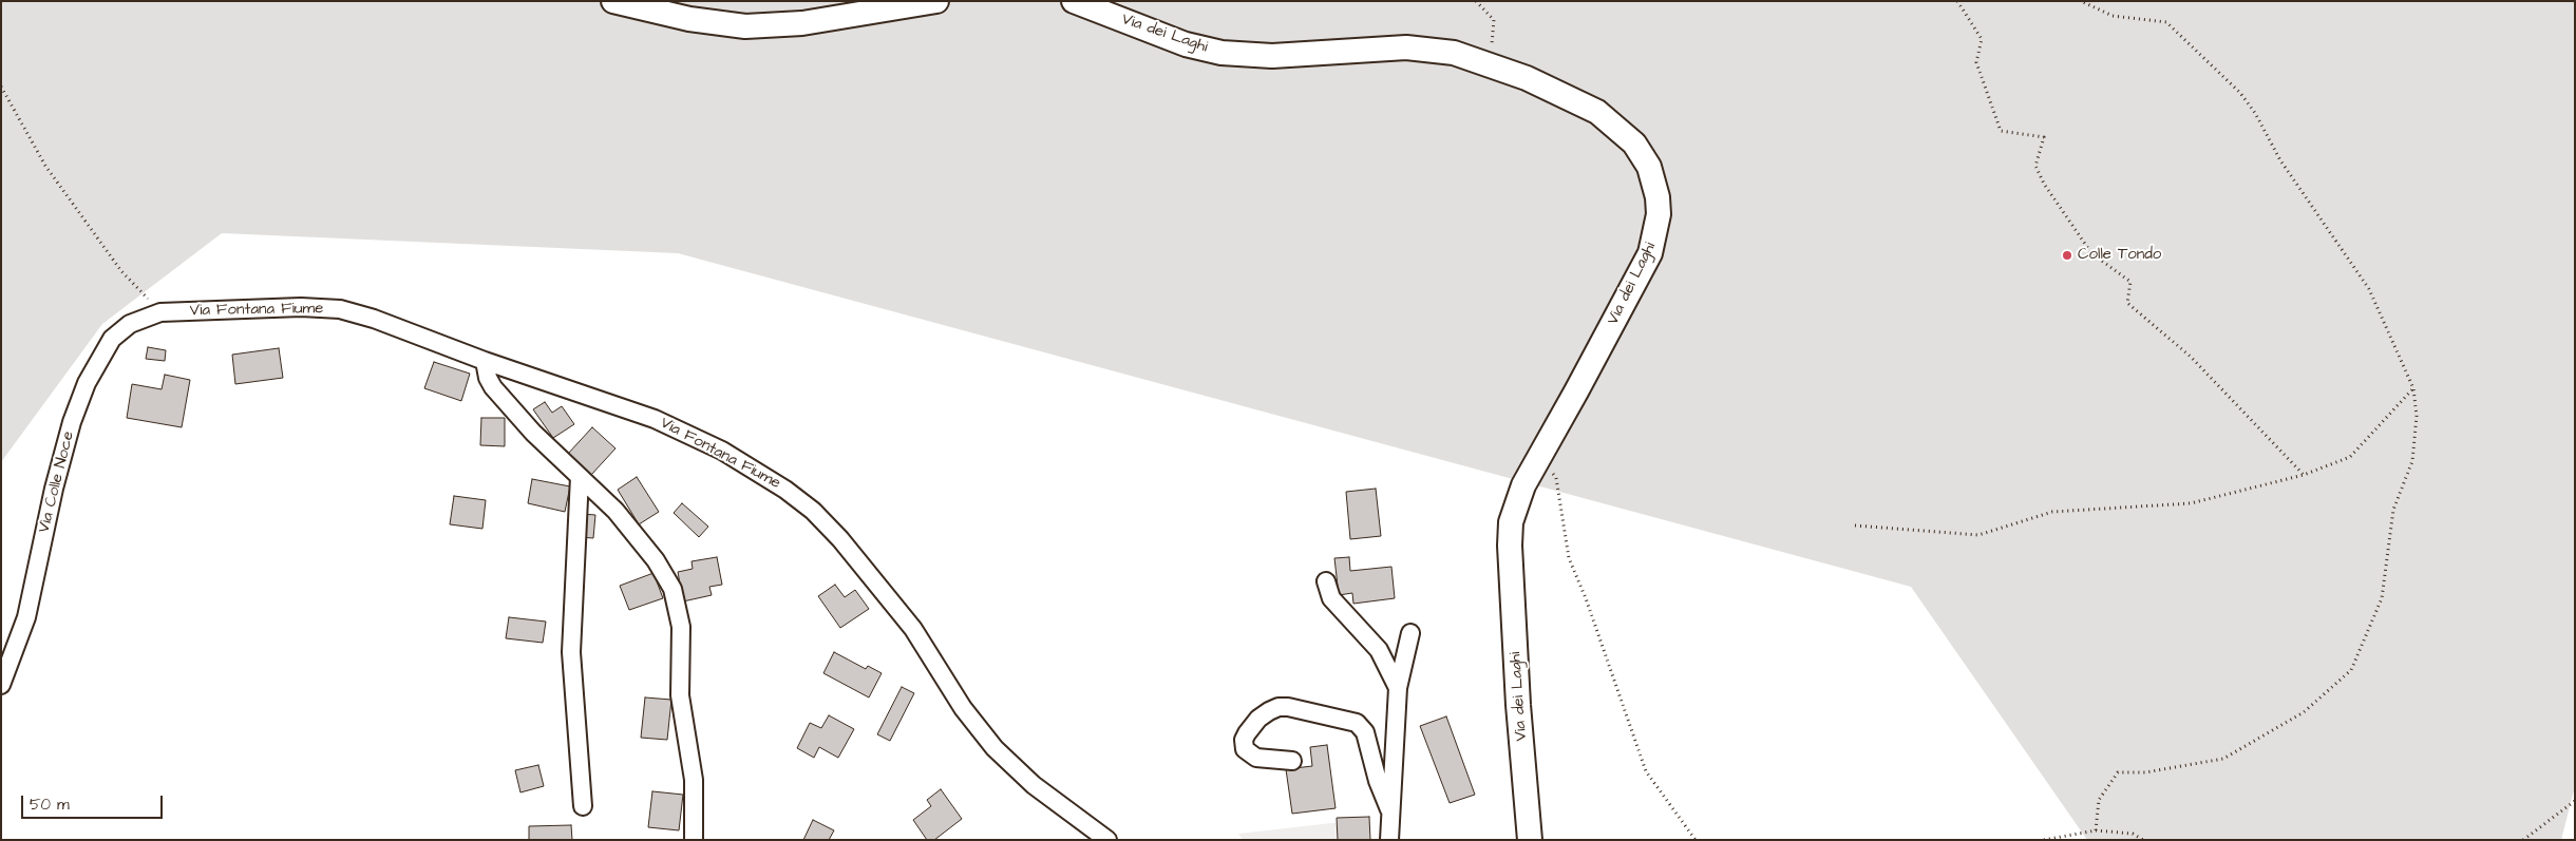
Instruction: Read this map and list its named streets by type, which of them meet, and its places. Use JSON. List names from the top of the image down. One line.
{"streets":{"main road":["Via dei Laghi"],"street":["Via Fontana Fiume","Via Colle Noce"]},"crossings":[["Via Fontana Fiume","Via Colle Noce"]],"places":["Colle Tondo"],"scale_bar":"50 m"}
